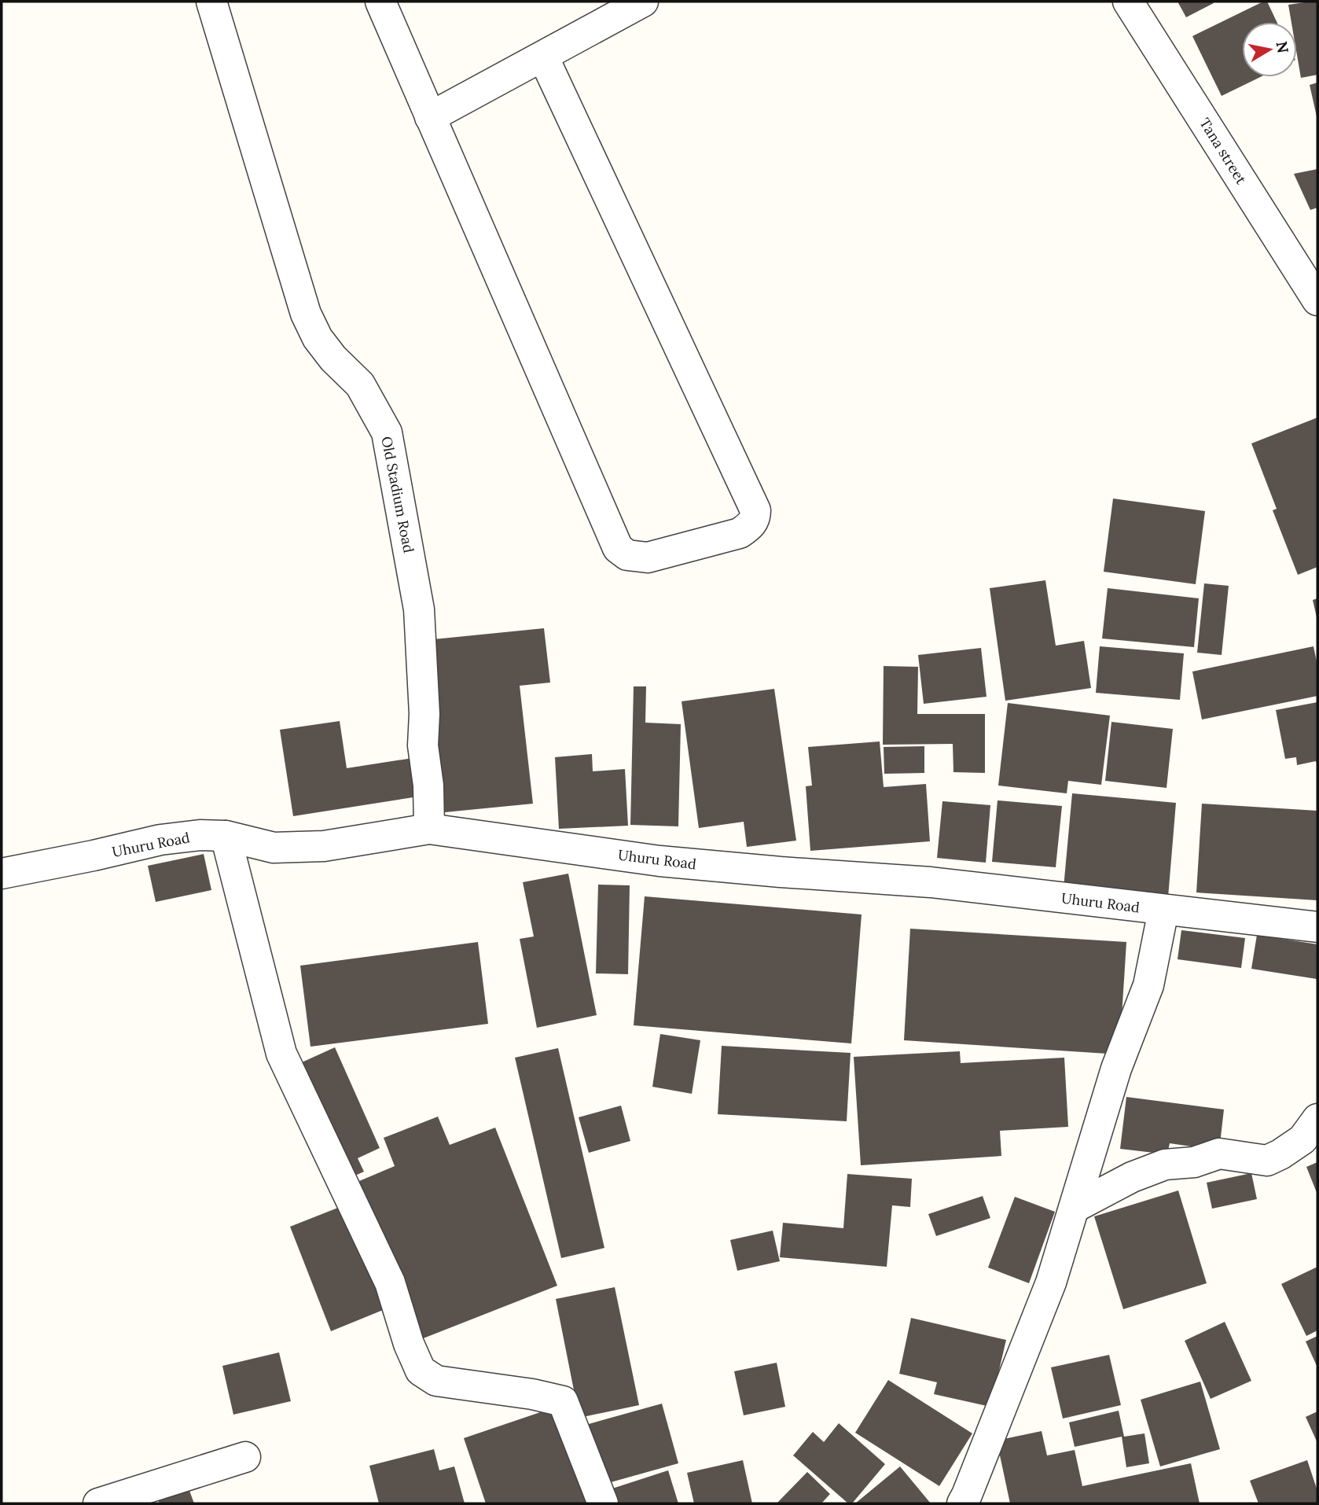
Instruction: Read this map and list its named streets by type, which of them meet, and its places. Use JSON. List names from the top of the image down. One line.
{"streets":{"street":["Tana street","Old Stadium Road","Uhuru Road"]},"crossings":[["Old Stadium Road","Uhuru Road"]],"north":"right"}
